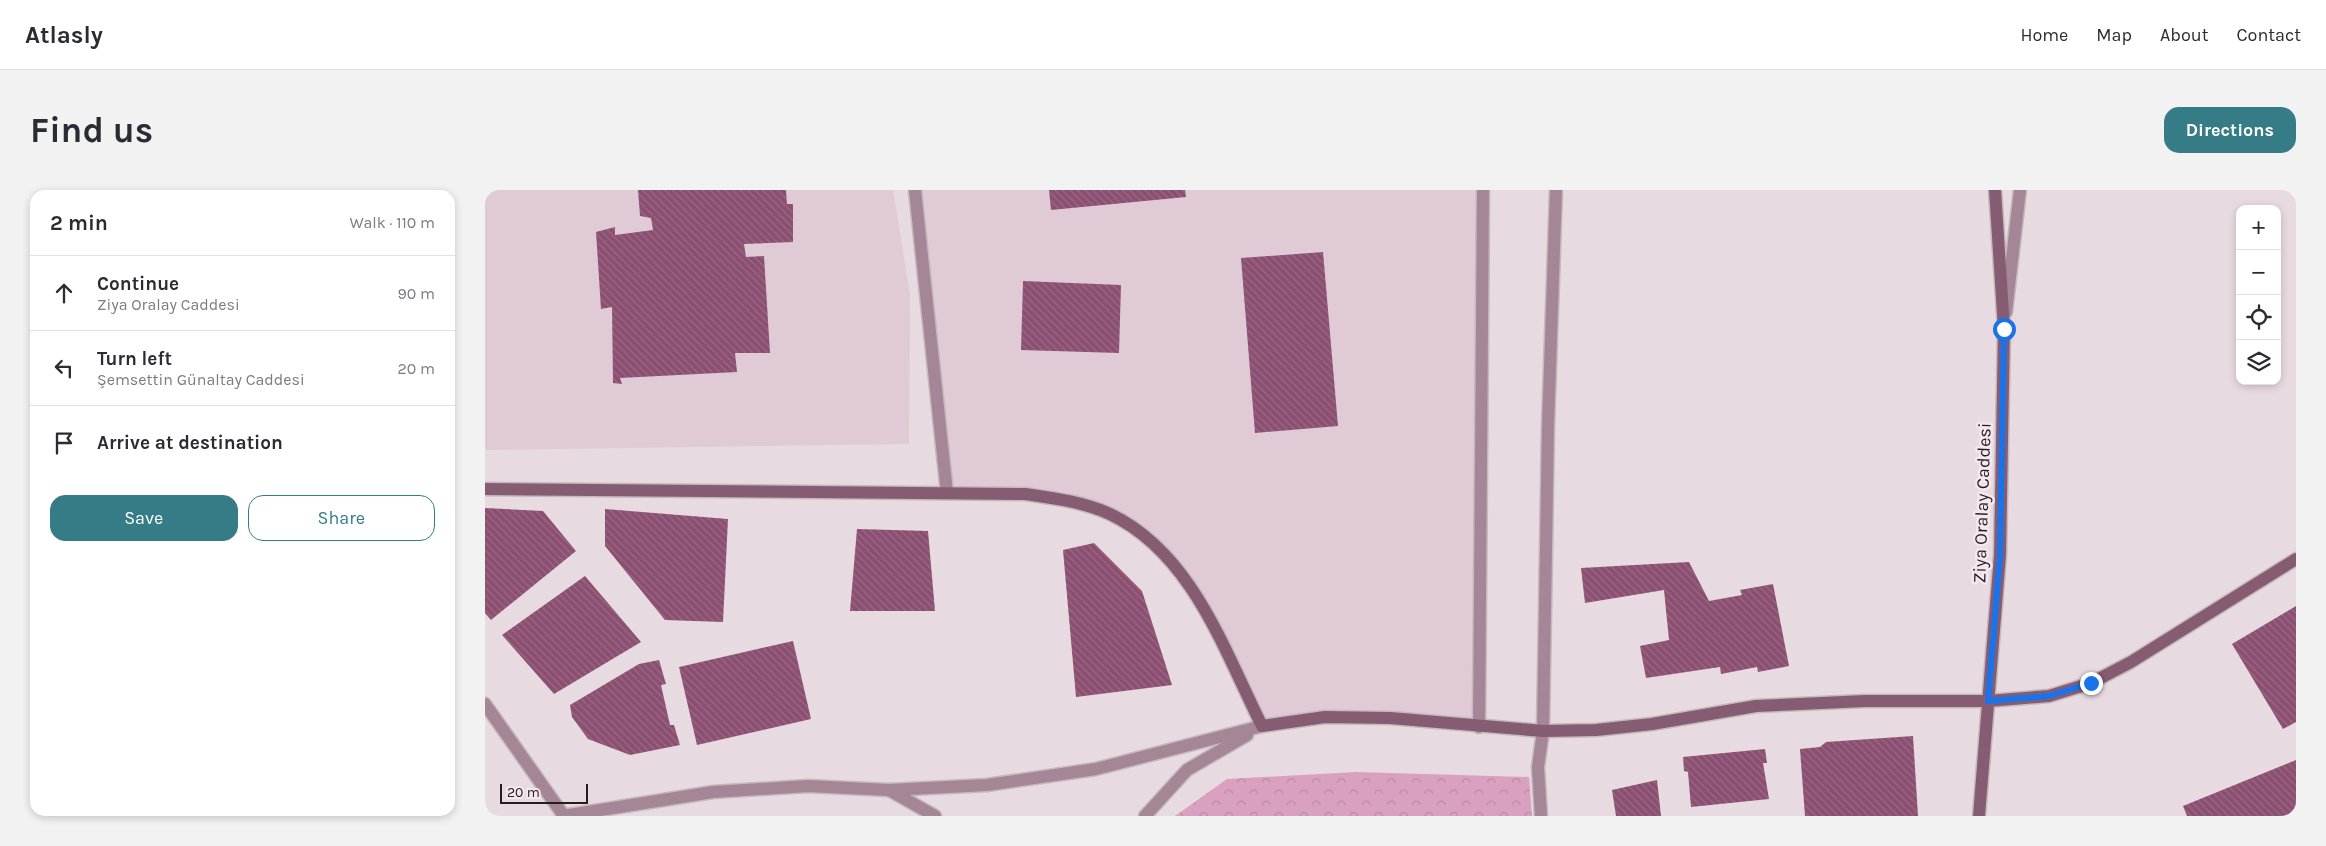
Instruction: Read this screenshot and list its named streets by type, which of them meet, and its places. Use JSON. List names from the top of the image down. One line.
{"streets":{"main road":["Ziya Oralay Caddesi"]},"scale_bar":"20 m","page":{"header":"Atlasly","nav":["Home","Map","About","Contact"],"buttons":["Directions",["Save","Share"]],"title":"Find us","heading":["2 min","Walk · 110 m"],"map_buttons":["+","−"],"list":[["Continue","Ziya Oralay Caddesi","90 m"],["Turn left","Şemsettin Günaltay Caddesi","20 m"],"Arrive at destination"],"scale":"20 m"}}
